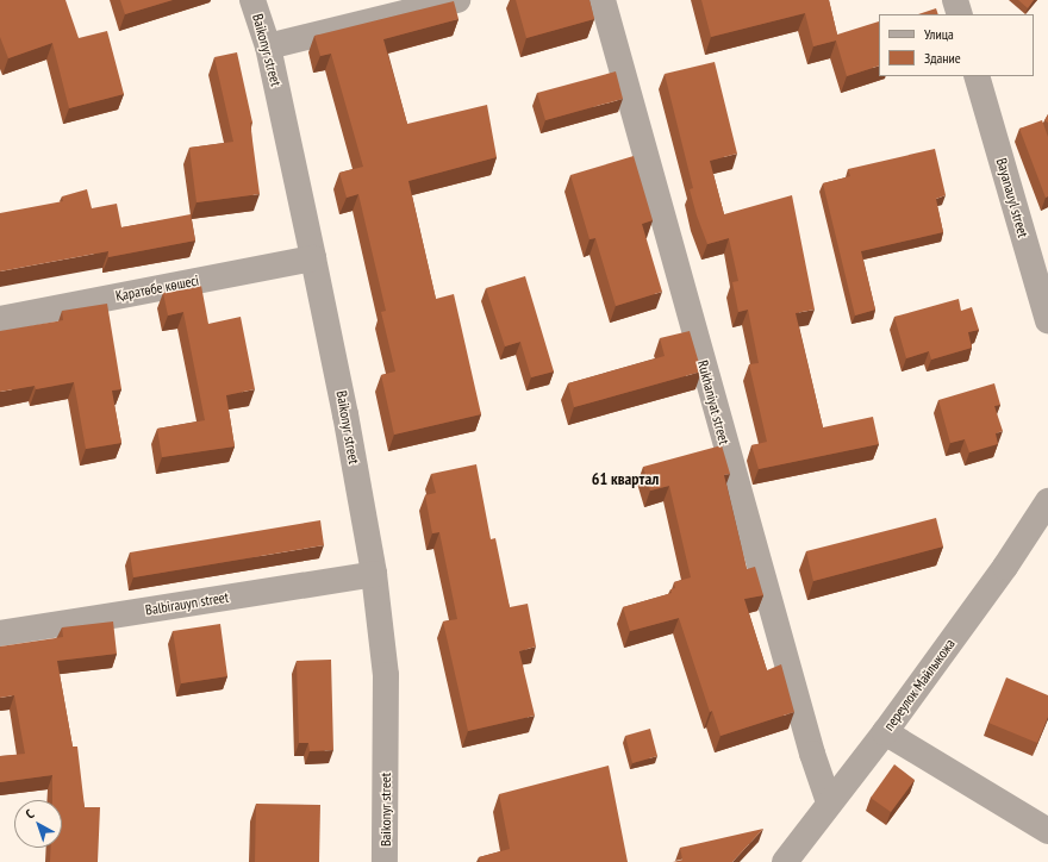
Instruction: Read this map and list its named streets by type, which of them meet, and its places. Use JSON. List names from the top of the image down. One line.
{"streets":{"street":["Baikonyr street","Bayanauyl street","Қаратөбе көшесі","Rukhaniyat street","Balbirauyn street","переулок Майлыкожа"]},"crossings":[["Baikonyr street","Қаратөбе көшесі"],["Baikonyr street","Balbirauyn street"],["Rukhaniyat street","переулок Майлыкожа"]],"districts":["61 квартал"],"legend":["Улица","Здание"],"north":"top left"}
